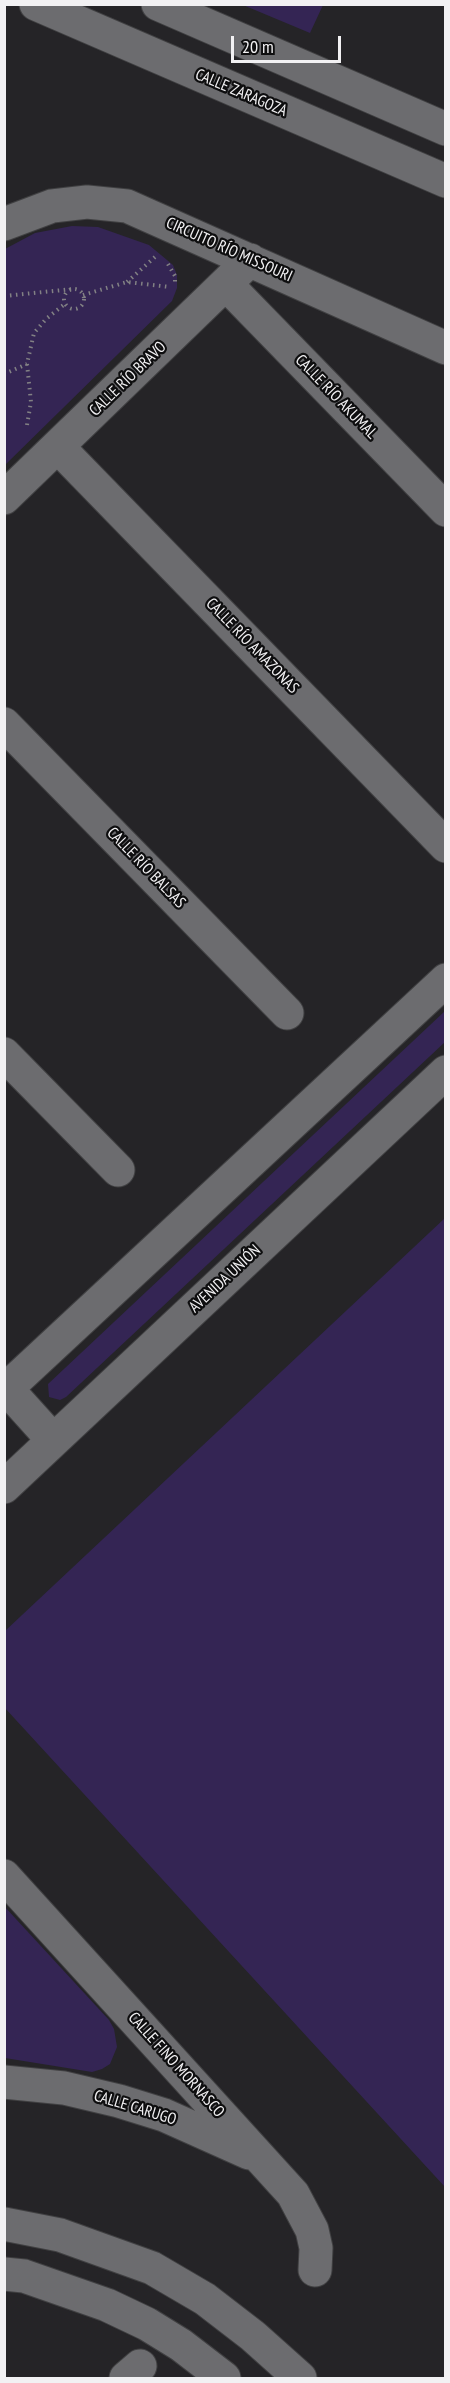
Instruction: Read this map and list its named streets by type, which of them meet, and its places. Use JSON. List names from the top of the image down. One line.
{"streets":{"street":["CALLE ZARAGOZA","CIRCUITO RÍO MISSOURI","CALLE RÍO BRAVO","CALLE RÍO AKUMAL","CALLE RÍO AMAZONAS","CALLE RÍO BALSAS","AVENIDA UNIÓN","CALLE FINO MORNASCO","CALLE CARUGO"]},"crossings":[["CIRCUITO RÍO MISSOURI","CALLE RÍO BRAVO"],["CALLE RÍO BRAVO","CALLE RÍO AKUMAL"],["CALLE RÍO BRAVO","CALLE RÍO AMAZONAS"],["CALLE FINO MORNASCO","CALLE CARUGO"]],"scale_bar":"20 m"}
